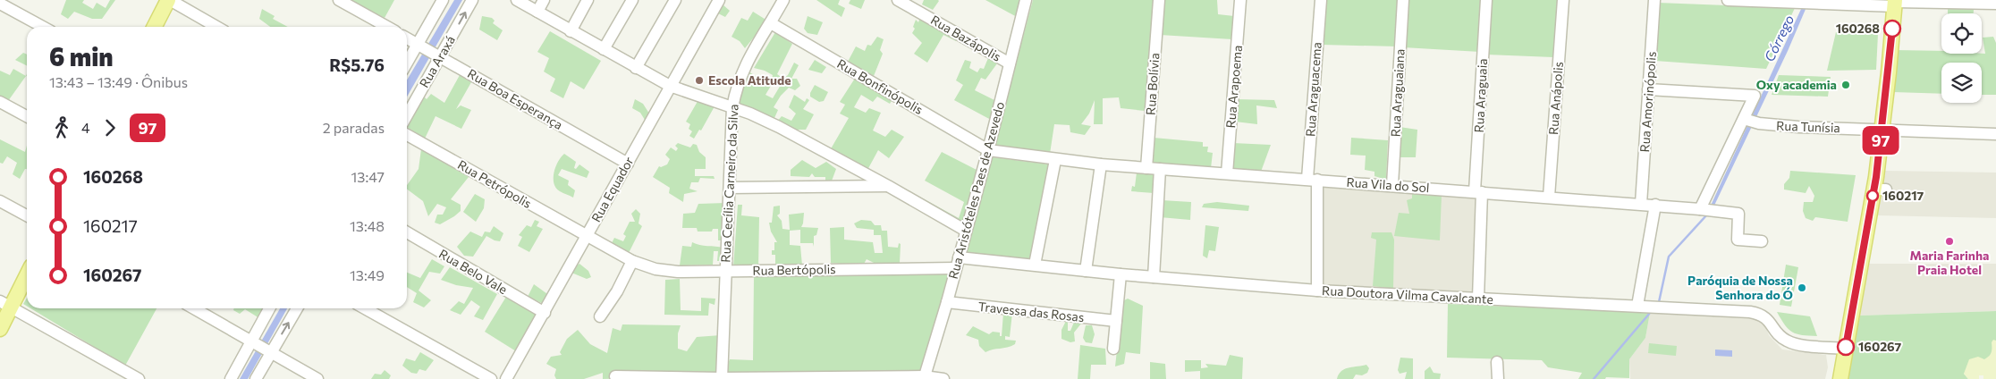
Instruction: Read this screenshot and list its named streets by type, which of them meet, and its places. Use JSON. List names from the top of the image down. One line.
{"streets":{"street":["Rua Bazápolis","Rua Araxá","Rua Bolívia","Rua Bonfinópolis","Rua Arapoema","Rua Araguacema","Rua Araguaiana","Rua Araguaia","Rua Anápolis","Rua Boa Esperança","Rua Amorinópolis","Rua Tunísia","Rua Cecília Carneiro da Silva","Rua Petrópolis","Rua Vila do Sol","Rua Equador","Rua Aristóteles Paes de Azevedo","Rua Bertópolis","Rua Belo Vale","Rua Doutora Vilma Cavalcante","Travessa das Rosas"]},"crossings":[["Rua Bazápolis","Rua Aristóteles Paes de Azevedo"],["Rua Araxá","Rua Boa Esperança"],["Rua Bolívia","Rua Vila do Sol"],["Rua Bonfinópolis","Rua Cecília Carneiro da Silva"],["Rua Bonfinópolis","Rua Vila do Sol"],["Rua Bonfinópolis","Rua Aristóteles Paes de Azevedo"],["Rua Arapoema","Rua Vila do Sol"],["Rua Araguacema","Rua Vila do Sol"],["Rua Araguacema","Rua Doutora Vilma Cavalcante"],["Rua Araguaiana","Rua Vila do Sol"],["Rua Araguaia","Rua Vila do Sol"],["Rua Araguaia","Rua Doutora Vilma Cavalcante"],["Rua Anápolis","Rua Vila do Sol"],["Rua Boa Esperança","Rua Equador"],["Rua Amorinópolis","Rua Vila do Sol"],["Rua Cecília Carneiro da Silva","Rua Bertópolis"],["Rua Petrópolis","Rua Equador"],["Rua Petrópolis","Rua Bertópolis"],["Rua Vila do Sol","Rua Aristóteles Paes de Azevedo"],["Rua Equador","Rua Bertópolis"],["Rua Equador","Rua Belo Vale"],["Rua Aristóteles Paes de Azevedo","Rua Bertópolis"],["Rua Aristóteles Paes de Azevedo","Rua Doutora Vilma Cavalcante"],["Rua Aristóteles Paes de Azevedo","Travessa das Rosas"],["Rua Bertópolis","Rua Doutora Vilma Cavalcante"]],"water":["Córrego"],"places":["160268","Escola Atitude","Oxy academia","160217","Maria Farinha Praia Hotel","Paróquia de Nossa Senhora do Ó","160267"],"lines":["bus line 97"],"page":{"on_map":"97","heading":["6 min","13:43 – 13:49 · Ônibus","R$5.76"],"legs":["4","97","2 paradas"],"list":[{"name":"160268","value":"13:47"},{"name":"160217","value":"13:48"},{"name":"160267","value":"13:49"}]}}
